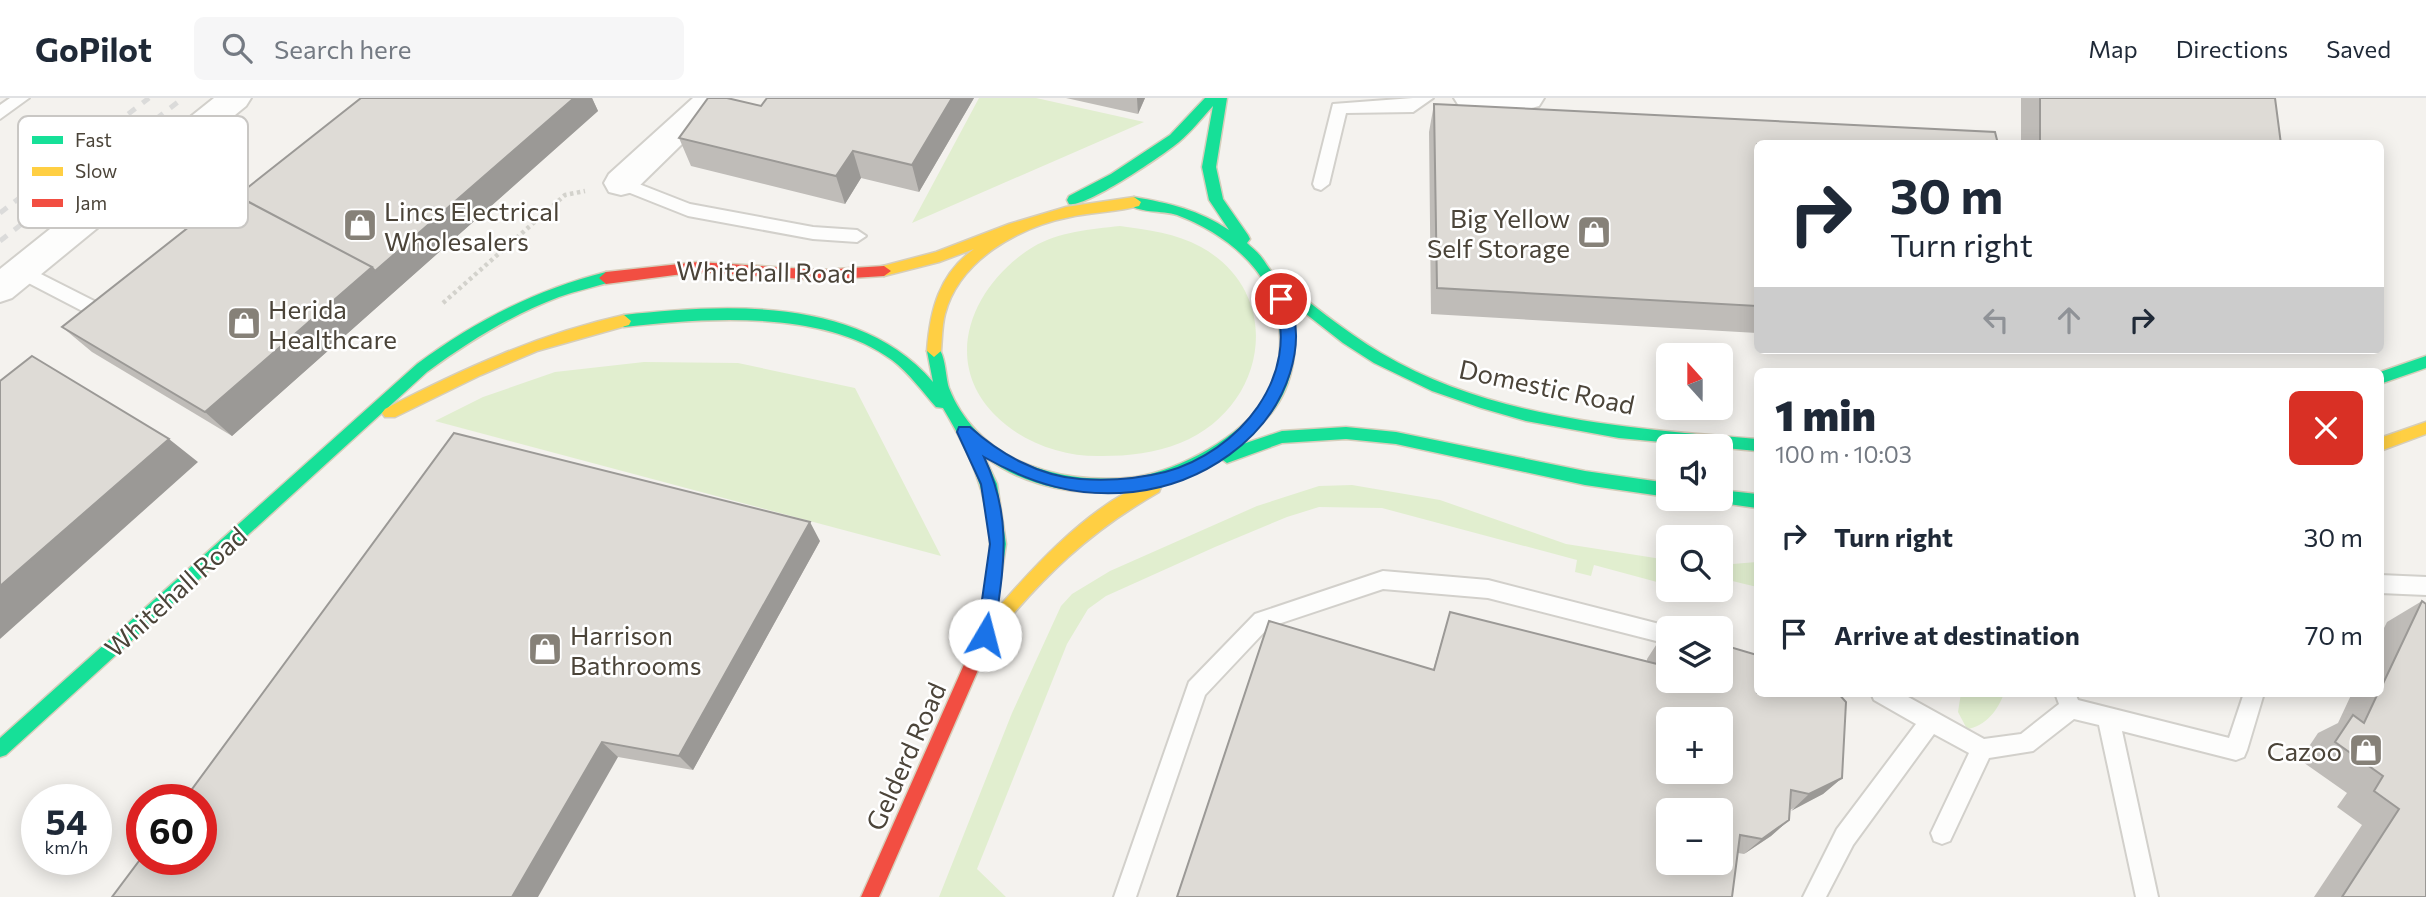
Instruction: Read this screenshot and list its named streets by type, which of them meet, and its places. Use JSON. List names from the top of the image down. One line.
{"streets":{"main road":["Whitehall Road","Domestic Road","Gelderd Road"]},"places":{"shop":["Lincs Electrical Wholesalers","Big Yellow Self Storage","Herida Healthcare","Harrison Bathrooms","Cazoo"]},"legend":["Fast","Slow","Jam"],"north":"top","page":{"header":"GoPilot","search":"Search here","nav":["Map","Directions","Saved"],"turn":["30 m","Turn right"],"map_buttons":["+","−"],"heading":["1 min","100 m · 10:03"],"list":[{"name":"Turn right","value":"30 m"},{"name":"Arrive at destination","value":"70 m"}],"speed":"54 km/h","limit":"60"}}
